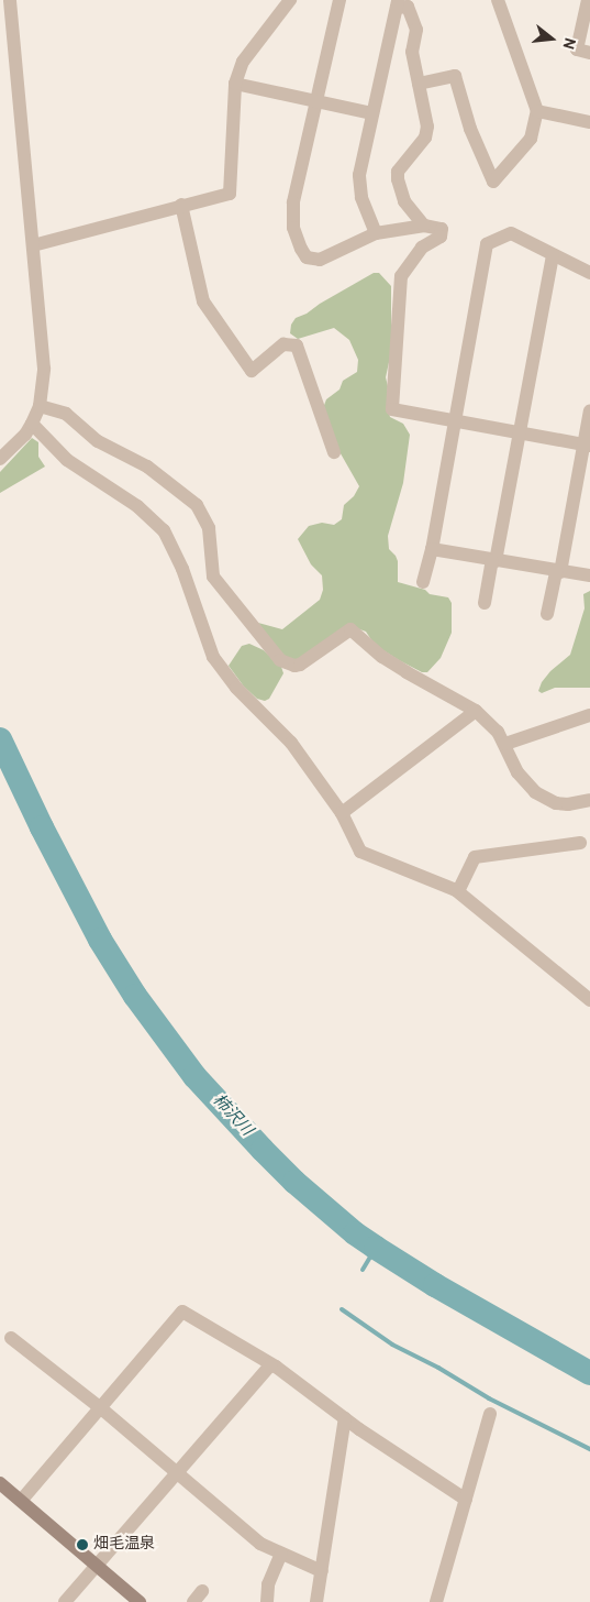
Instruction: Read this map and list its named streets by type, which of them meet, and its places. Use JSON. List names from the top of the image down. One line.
{"water":["柿沢川"],"places":["畑毛温泉"],"north":"right"}
